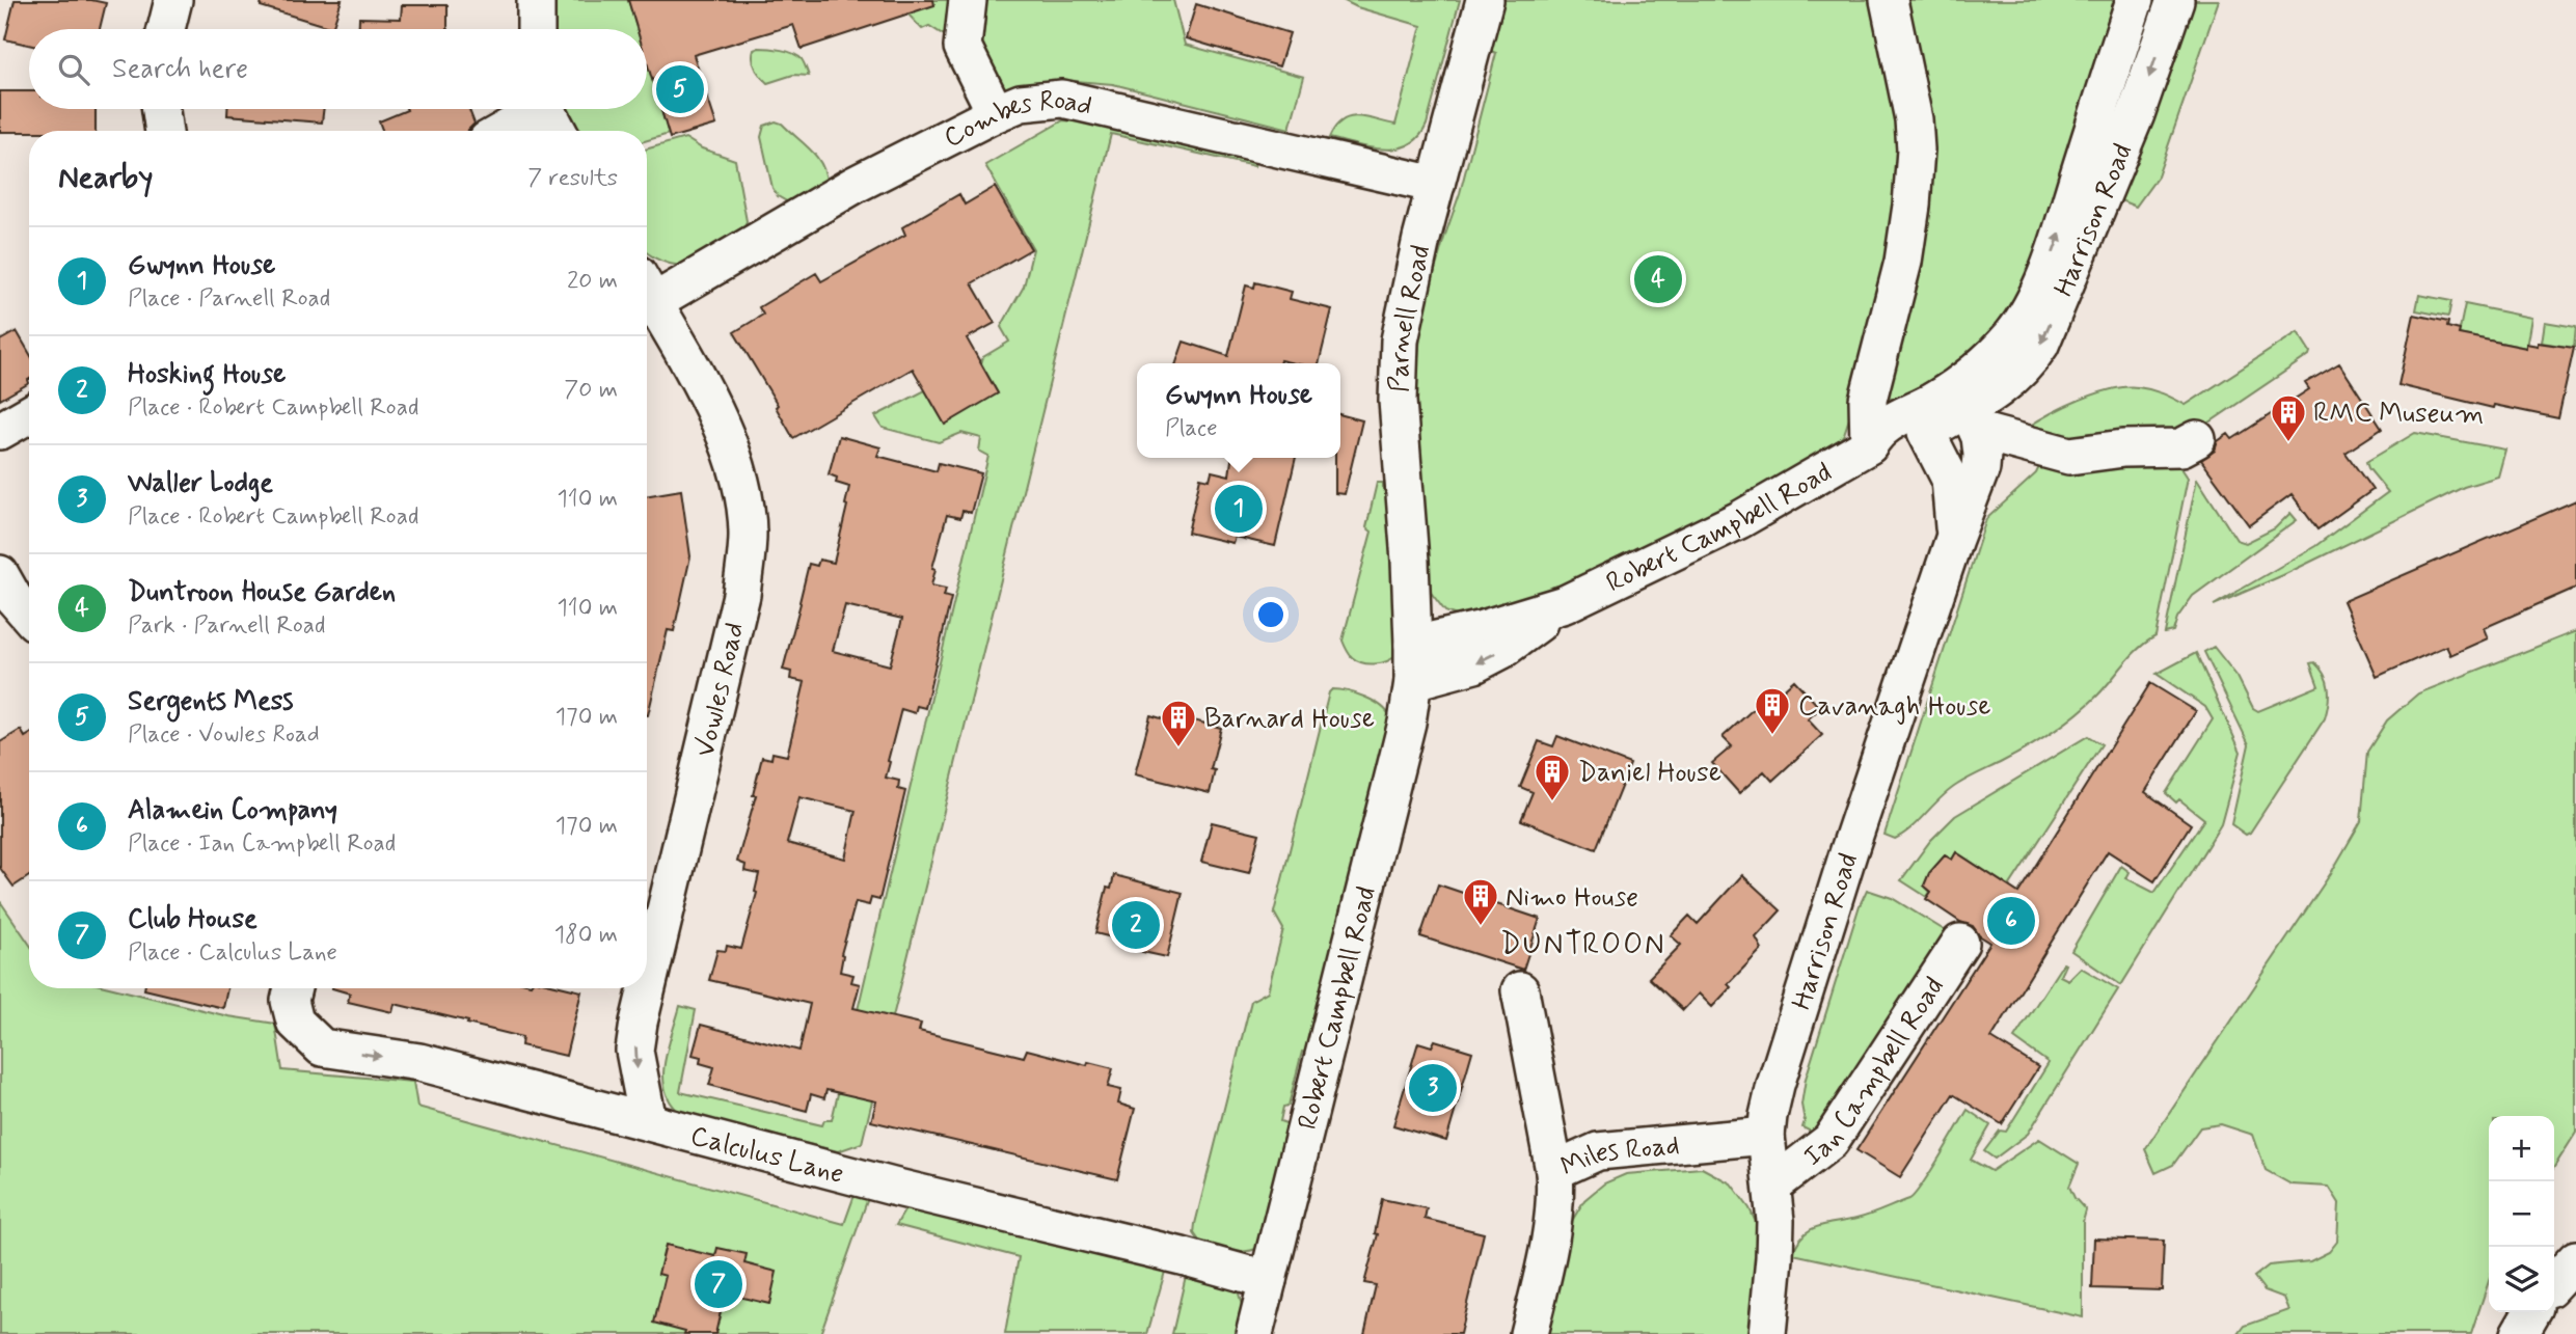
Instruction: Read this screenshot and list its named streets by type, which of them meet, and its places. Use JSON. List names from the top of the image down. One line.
{"streets":{"street":["Combes Road","Harrison Road","Parnell Road","Robert Campbell Road","Vowles Road","Ian Campbell Road","Calculus Lane","Miles Road"]},"crossings":[["Combes Road","Parnell Road"],["Harrison Road","Robert Campbell Road"],["Harrison Road","Ian Campbell Road"],["Harrison Road","Miles Road"],["Parnell Road","Robert Campbell Road"],["Robert Campbell Road","Calculus Lane"],["Vowles Road","Calculus Lane"]],"one_way":["Vowles Road","Calculus Lane"],"districts":["DUNTROON"],"places":{"building":["RMC Museum","Cavanagh House","Barnard House","Daniel House","Nimo House"]},"page":{"search":"Search here","pins":["5","4","1","6","2","3","7"],"heading":["Nearby","7 results"],"list":[{"mark":"1","name":"Gwynn House","note":"Place · Parnell Road","value":"20 m"},{"mark":"2","name":"Hosking House","note":"Place · Robert Campbell Road","value":"70 m"},{"mark":"3","name":"Waller Lodge","note":"Place · Robert Campbell Road","value":"110 m"},{"mark":"4","name":"Duntroon House Garden","note":"Park · Parnell Road","value":"110 m"},{"mark":"5","name":"Sergents Mess","note":"Place · Vowles Road","value":"170 m"},{"mark":"6","name":"Alamein Company","note":"Place · Ian Campbell Road","value":"170 m"},{"mark":"7","name":"Club House","note":"Place · Calculus Lane","value":"180 m"}],"popup":["Gwynn House","Place"],"map_buttons":["+","−"]}}
